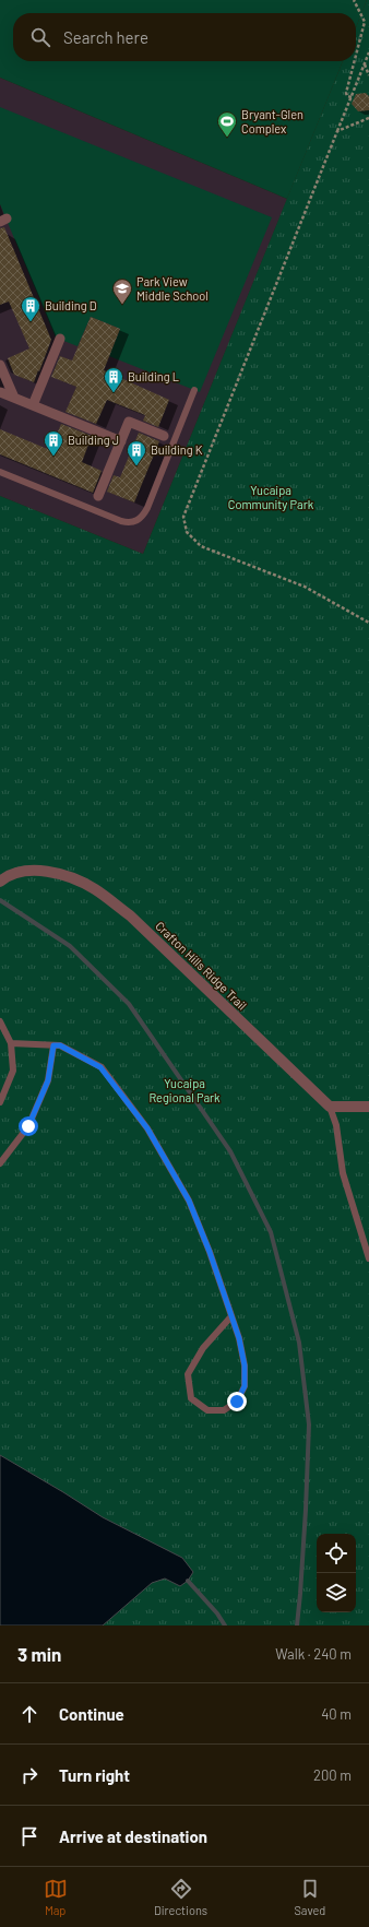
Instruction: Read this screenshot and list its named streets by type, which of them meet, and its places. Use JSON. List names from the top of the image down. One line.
{"streets":{"street":["Crafton Hills Ridge Trail"]},"parks":["Yucaipa Community Park","Yucaipa Regional Park"],"places":{"sports":["Bryant-Glen Complex"],"school or university":["Park View Middle School"],"building":["Building D","Building L","Building J","Building K"]},"page":{"search":"Search here","heading":["3 min","Walk · 240 m"],"list":[["Continue","40 m"],["Turn right","200 m"],"Arrive at destination"],"nav":["Map","Directions","Saved"]}}
